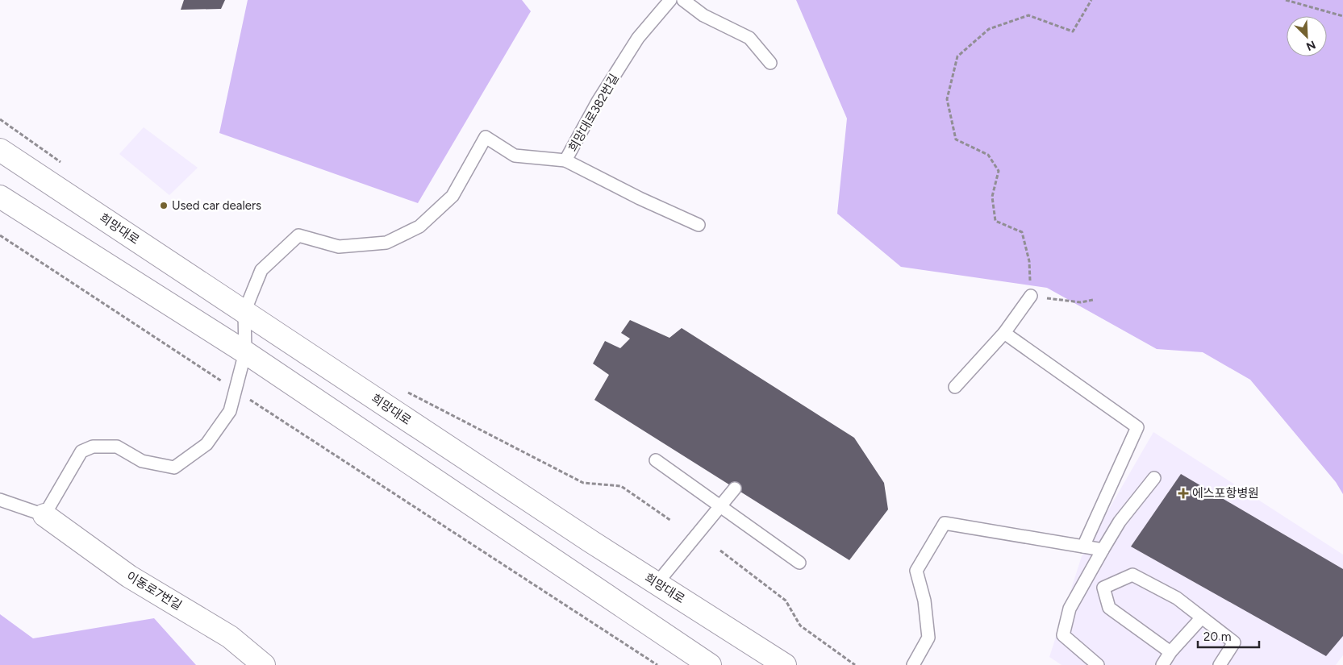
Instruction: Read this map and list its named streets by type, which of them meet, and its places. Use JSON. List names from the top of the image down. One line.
{"streets":{"main road":["희망대로","이동로7번길"],"lane":["희망대로382번길"]},"crossings":[["희망대로382번길","희망대로"]],"places":{"other":["Used car dealers"],"health":["에스포항병원"]},"scale_bar":"20 m","north":"bottom right"}
